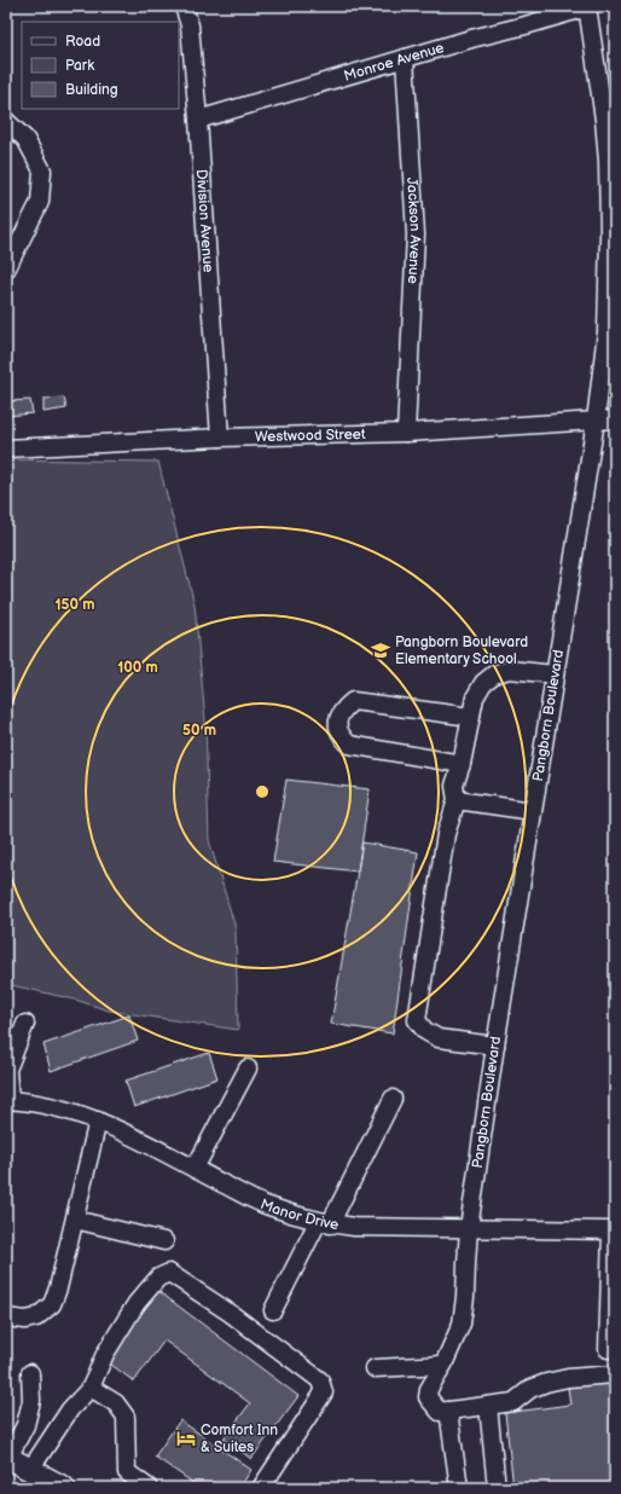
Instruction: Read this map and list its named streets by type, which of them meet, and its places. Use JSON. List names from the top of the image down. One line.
{"streets":{"street":["Monroe Avenue","Division Avenue","Jackson Avenue","Westwood Street","Pangborn Boulevard","Manor Drive"]},"crossings":[["Monroe Avenue","Division Avenue"],["Monroe Avenue","Jackson Avenue"],["Monroe Avenue","Pangborn Boulevard"],["Division Avenue","Westwood Street"],["Jackson Avenue","Westwood Street"],["Westwood Street","Pangborn Boulevard"],["Pangborn Boulevard","Manor Drive"]],"places":{"school or university":["Pangborn Boulevard Elementary School"],"hotel":["Comfort Inn & Suites"]},"legend":["Road","Park","Building"],"rings":["150 m","100 m","50 m"]}
